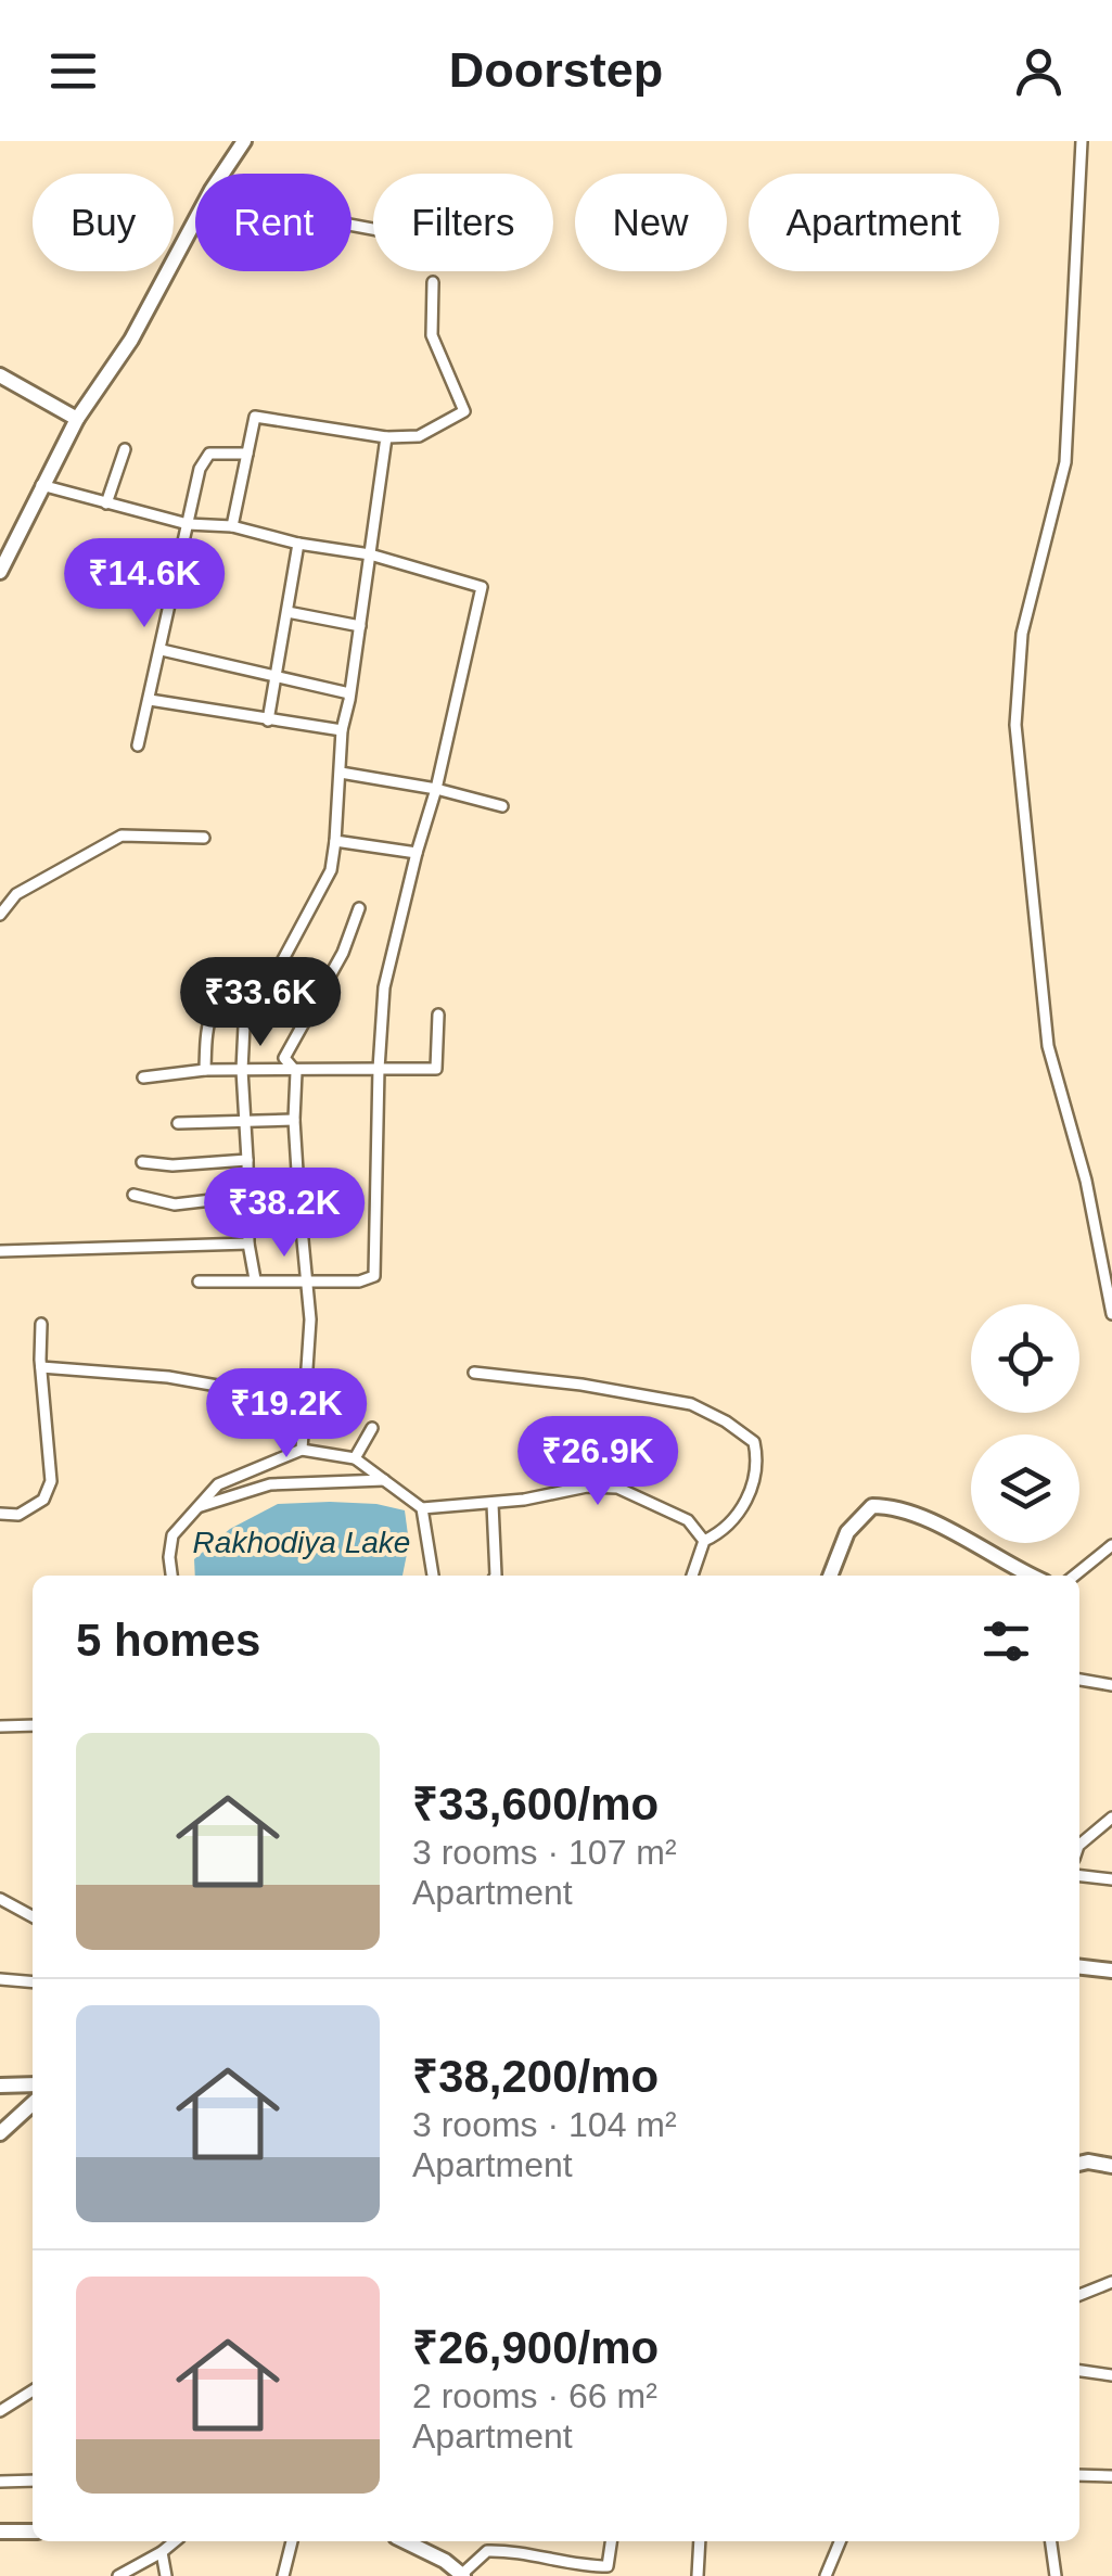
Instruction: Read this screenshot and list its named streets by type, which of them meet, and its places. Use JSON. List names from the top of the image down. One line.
{"water":["Rakhodiya Lake"],"page":{"header":"Doorstep","chip":["Buy","Rent","Filters","New","Apartment"],"price":["₹14.6K","₹33.6K","₹38.2K","₹19.2K","₹26.9K"],"heading":"5 homes","list":[{"name":"₹33,600/mo","note":"3 rooms · 107 m² · Apartment"},{"name":"₹38,200/mo","note":"3 rooms · 104 m² · Apartment"},{"name":"₹26,900/mo","note":"2 rooms · 66 m² · Apartment"}]}}
